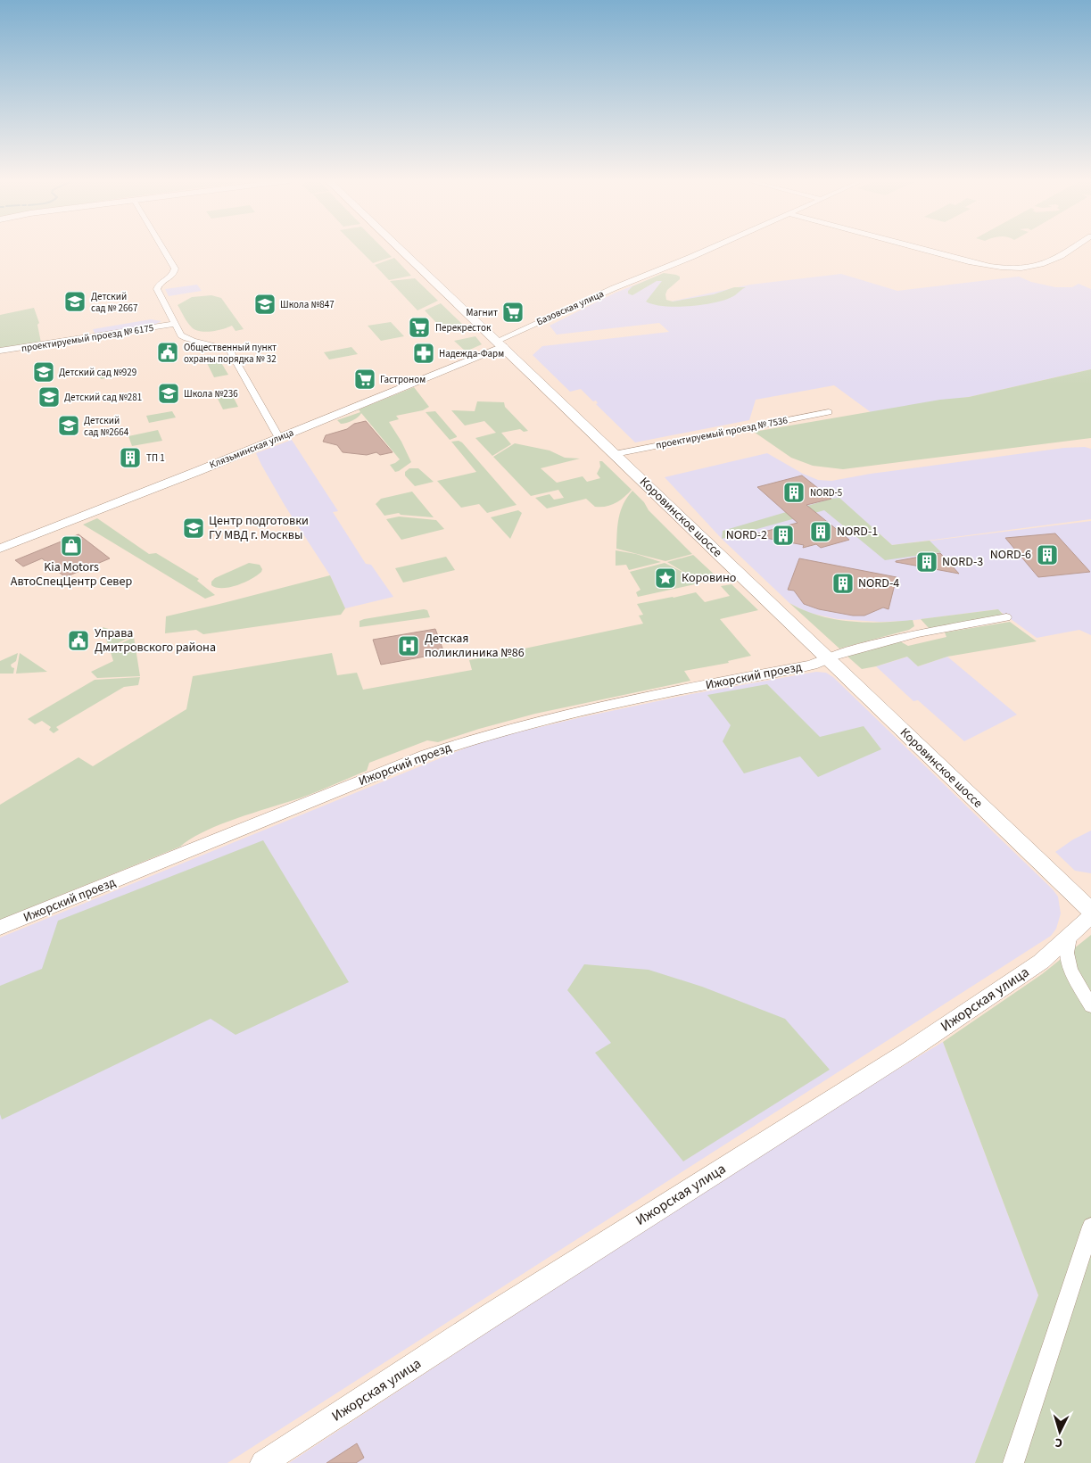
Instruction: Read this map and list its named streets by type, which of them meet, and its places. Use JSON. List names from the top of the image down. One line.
{"streets":{"main road":["Коровинское шоссе"],"street":["Базовская улица","проектируемый проезд № 6175","проектируемый проезд № 7536","Клязьминская улица","Ижорский проезд","Ижорская улица"]},"crossings":[["Базовская улица","Клязьминская улица"],["Базовская улица","Коровинское шоссе"],["проектируемый проезд № 7536","Коровинское шоссе"],["Клязьминская улица","Коровинское шоссе"],["Коровинское шоссе","Ижорский проезд"]],"places":{"school or university":["Детский сад № 2667","Школа №847","Детский сад №929","Школа №236","Детский сад №281","Детский сад №2664","Центр подготовки ГУ МВД г. Москвы"],"supermarket":["Магнит","Перекресток","Гастроном"],"public building":["Общественный пункт охраны порядка № 32","Управа Дмитровского района"],"pharmacy":["Надежда-Фарм"],"building":["ТП 1","NORD-5","NORD-1","NORD-2","NORD-6","NORD-3","NORD-4"],"shop":["Kia Motors АвтоСпецЦентр Север"],"place":["Коровино"],"hospital":["Детская поликлиника №86"]},"north":"bottom"}
